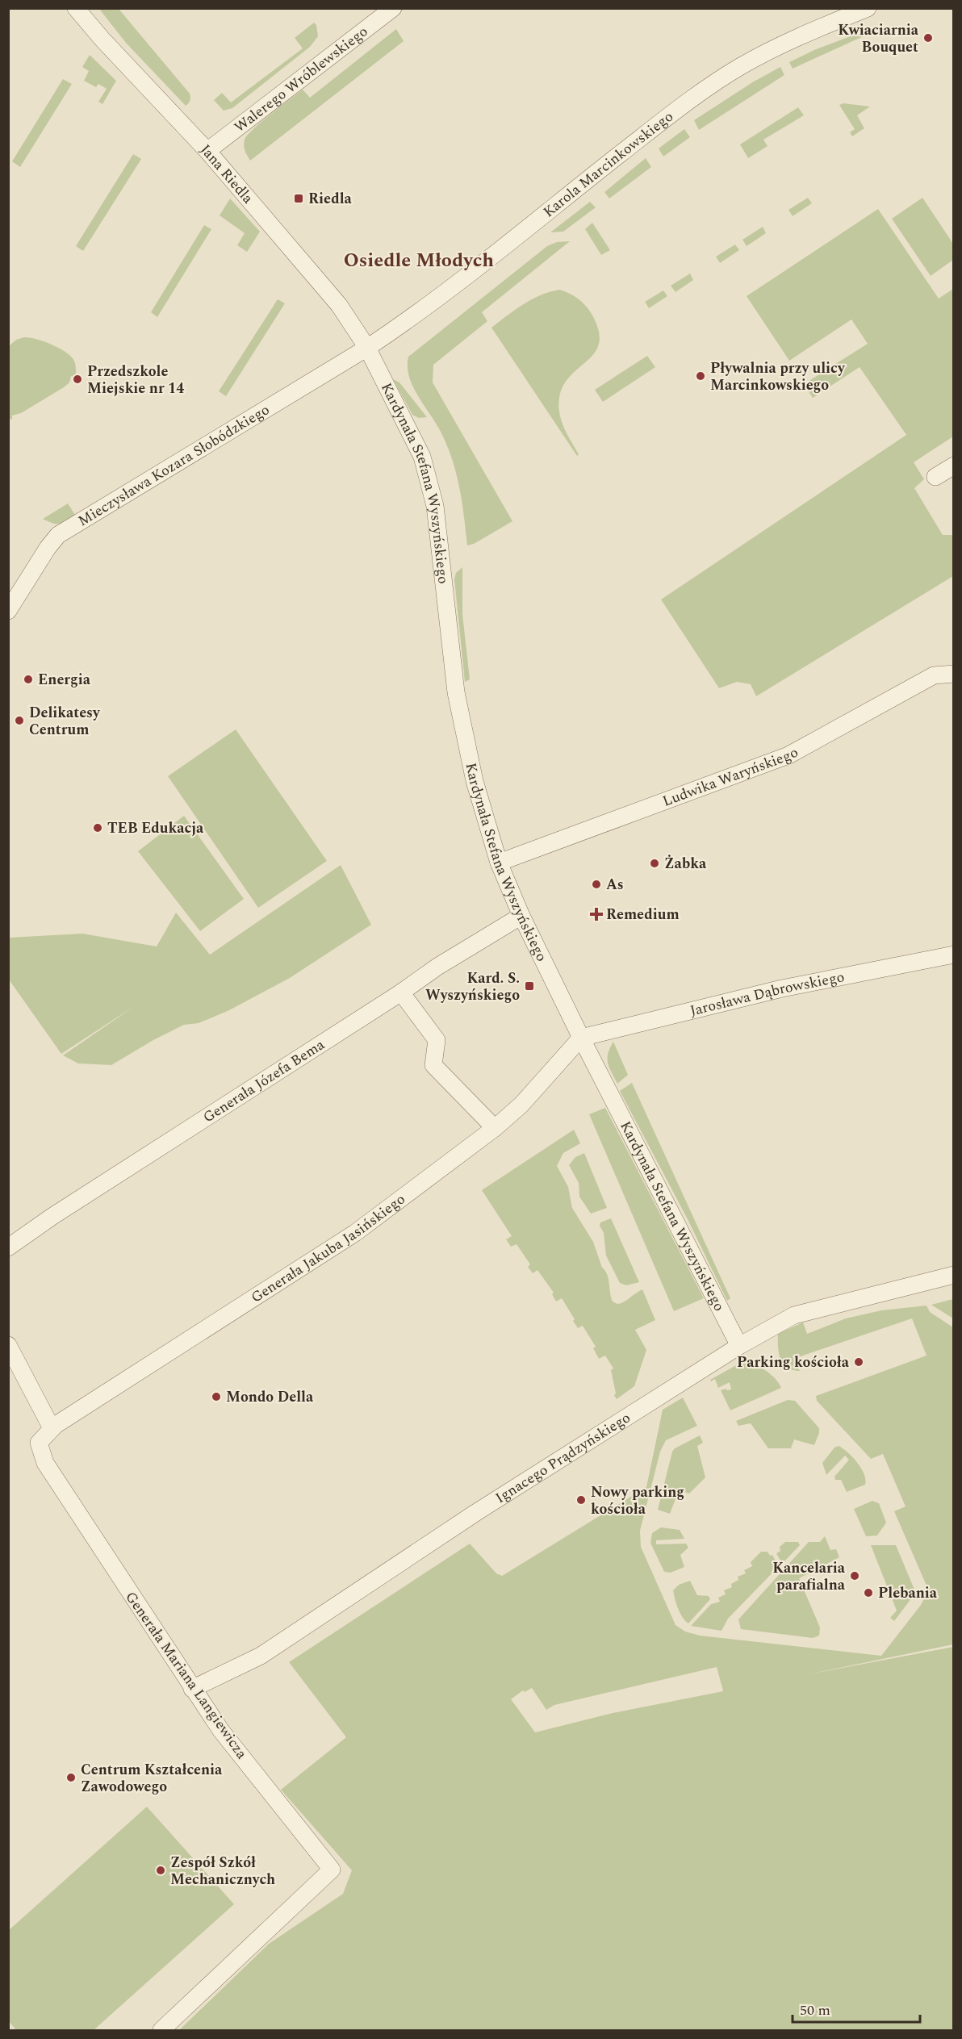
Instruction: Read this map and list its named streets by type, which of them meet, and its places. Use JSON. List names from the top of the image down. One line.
{"streets":{"street":["Walerego Wróblewskiego","Karola Marcinkowskiego","Jana Riedla","Mieczysława Kozara Słobódzkiego","Kardynała Stefana Wyszyńskiego","Ludwika Waryńskiego","Jarosława Dąbrowskiego","Generała Józefa Bema","Generała Jakuba Jasińskiego","Ignacego Prądzyńskiego","Generała Mariana Langiewicza"]},"crossings":[["Walerego Wróblewskiego","Jana Riedla"],["Karola Marcinkowskiego","Jana Riedla"],["Karola Marcinkowskiego","Mieczysława Kozara Słobódzkiego"],["Karola Marcinkowskiego","Kardynała Stefana Wyszyńskiego"],["Jana Riedla","Mieczysława Kozara Słobódzkiego"],["Jana Riedla","Kardynała Stefana Wyszyńskiego"],["Mieczysława Kozara Słobódzkiego","Kardynała Stefana Wyszyńskiego"],["Kardynała Stefana Wyszyńskiego","Ludwika Waryńskiego"],["Kardynała Stefana Wyszyńskiego","Jarosława Dąbrowskiego"],["Kardynała Stefana Wyszyńskiego","Generała Józefa Bema"],["Kardynała Stefana Wyszyńskiego","Generała Jakuba Jasińskiego"],["Kardynała Stefana Wyszyńskiego","Ignacego Prądzyńskiego"],["Jarosława Dąbrowskiego","Generała Jakuba Jasińskiego"],["Generała Jakuba Jasińskiego","Generała Mariana Langiewicza"],["Ignacego Prądzyńskiego","Generała Mariana Langiewicza"]],"districts":["Osiedle Młodych"],"places":{"other":["Kwiaciarnia Bouquet","Pływalnia przy ulicy Marcinkowskiego","Przedszkole Miejskie nr 14","Energia","Delikatesy Centrum","TEB Edukacja","Żabka","As","Parking kościoła","Mondo Della","Nowy parking kościoła","Kancelaria parafialna","Plebania","Centrum Kształcenia Zawodowego","Zespół Szkół Mechanicznych"],"transit":["Riedla","Kard. S. Wyszyńskiego"],"health":["Remedium"]},"scale_bar":"50 m"}
